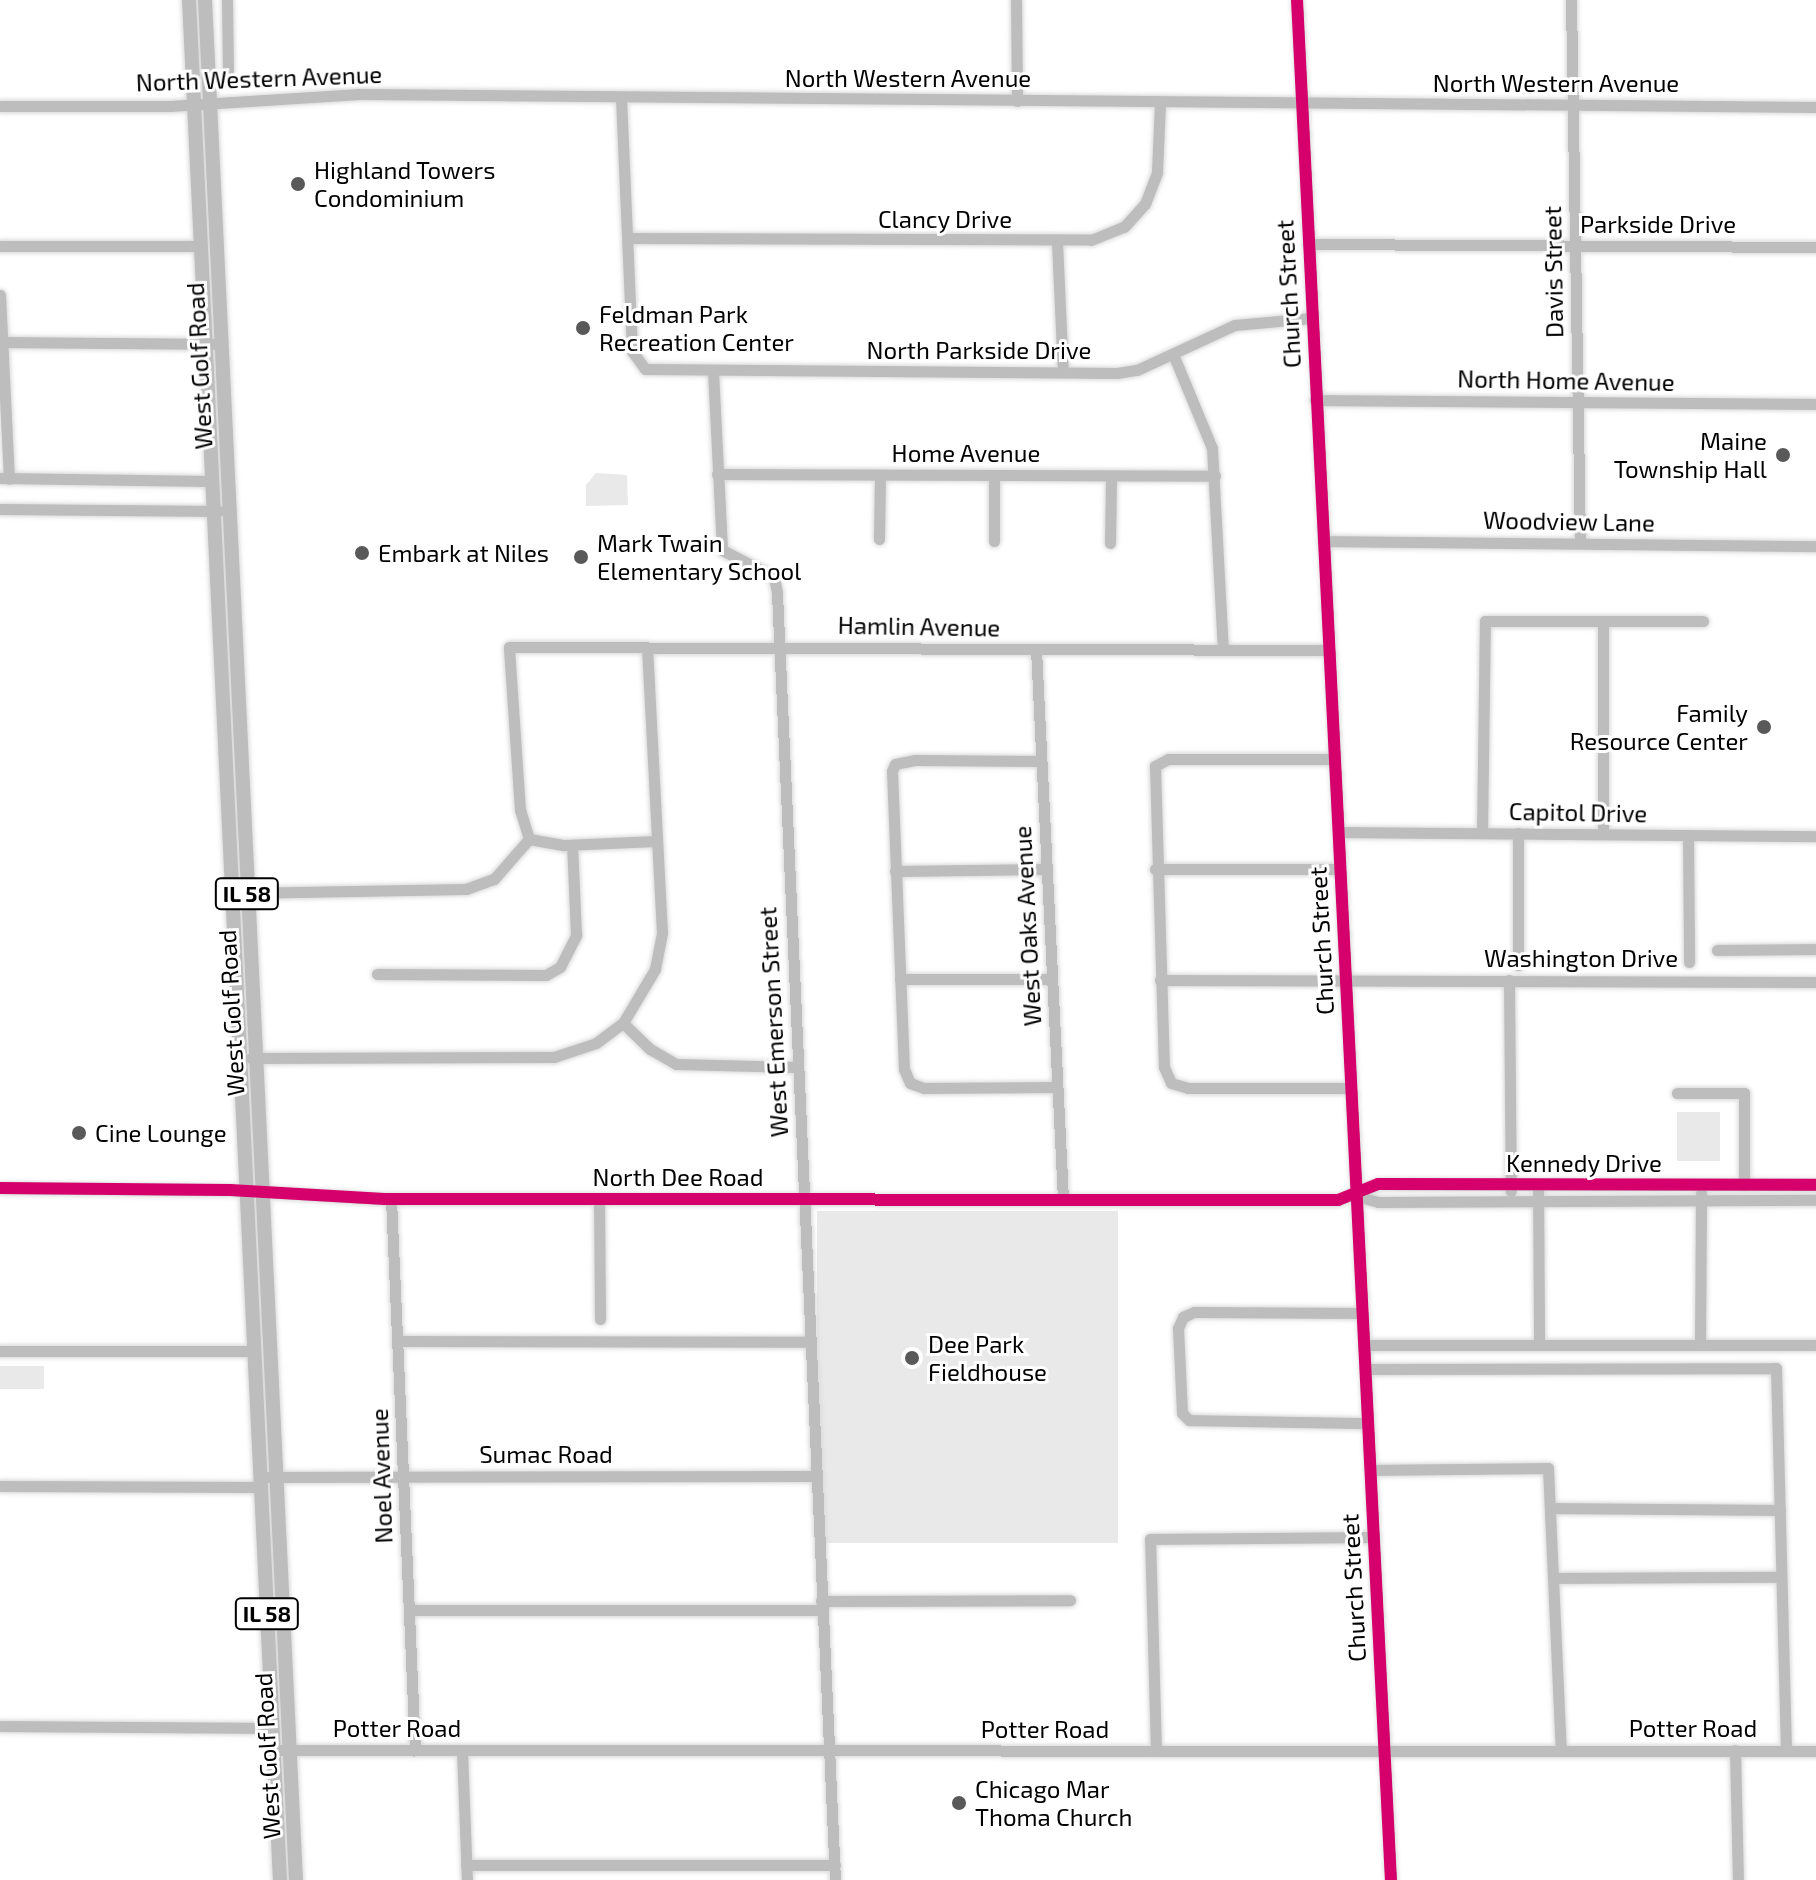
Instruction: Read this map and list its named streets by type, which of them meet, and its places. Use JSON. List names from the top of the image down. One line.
{"streets":{"main road":["West Golf Road","IL 58"],"street":["North Western Avenue","Clancy Drive","Parkside Drive","Davis Street","Church Street","North Parkside Drive","North Home Avenue","Home Avenue","Woodview Lane","Hamlin Avenue","Capitol Drive","West Oaks Avenue","Washington Drive","West Emerson Street","Kennedy Drive","North Dee Road","Sumac Road","Noel Avenue","Potter Road"]},"crossings":[["North Western Avenue","Clancy Drive"],["North Western Avenue","Davis Street"],["North Western Avenue","Church Street"],["North Western Avenue","West Golf Road"],["Clancy Drive","North Parkside Drive"],["Parkside Drive","Davis Street"],["Parkside Drive","Church Street"],["Davis Street","North Home Avenue"],["Davis Street","Woodview Lane"],["Church Street","North Parkside Drive"],["Church Street","North Home Avenue"],["Church Street","Woodview Lane"],["Church Street","Hamlin Avenue"],["Church Street","Capitol Drive"],["Church Street","Washington Drive"],["Church Street","Kennedy Drive"],["Church Street","North Dee Road"],["Church Street","Potter Road"],["North Parkside Drive","West Emerson Street"],["West Golf Road","North Dee Road"],["West Golf Road","Sumac Road"],["West Golf Road","Potter Road"],["Home Avenue","West Emerson Street"],["Hamlin Avenue","West Oaks Avenue"],["Hamlin Avenue","West Emerson Street"],["West Oaks Avenue","North Dee Road"],["West Emerson Street","North Dee Road"],["West Emerson Street","Sumac Road"],["West Emerson Street","Potter Road"],["Kennedy Drive","North Dee Road"],["North Dee Road","Noel Avenue"],["Sumac Road","Noel Avenue"],["Noel Avenue","Potter Road"]],"places":["Highland Towers Condominium","Feldman Park Recreation Center","Maine Township Hall","Embark at Niles","Mark Twain Elementary School","Family Resource Center","Cine Lounge","Dee Park Fieldhouse","Chicago Mar Thoma Church"]}
